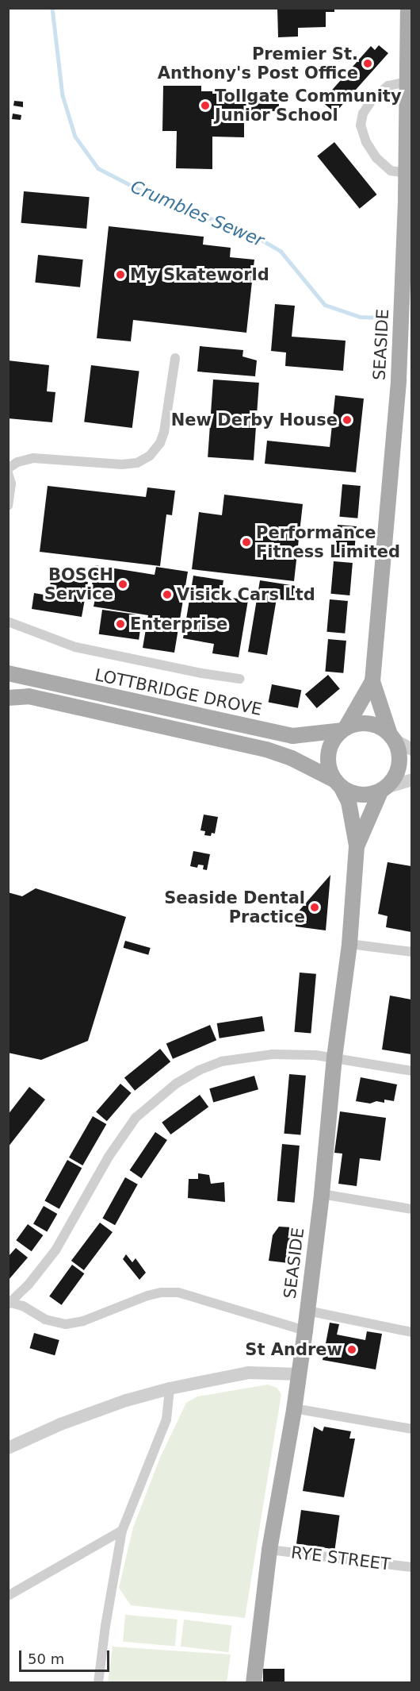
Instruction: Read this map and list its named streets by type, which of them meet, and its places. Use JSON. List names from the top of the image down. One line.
{"streets":{"main road":["SEASIDE","LOTTBRIDGE DROVE"],"street":["RYE STREET"]},"crossings":[["SEASIDE","LOTTBRIDGE DROVE"],["SEASIDE","RYE STREET"]],"water":["Crumbles Sewer"],"places":["Premier St. Anthony's Post Office","Tollgate Community Junior School","My Skateworld","New Derby House","Performance Fitness Limited","BOSCH Service","Visick Cars Ltd","Enterprise","Seaside Dental Practice","St Andrew"],"scale_bar":"50 m"}
